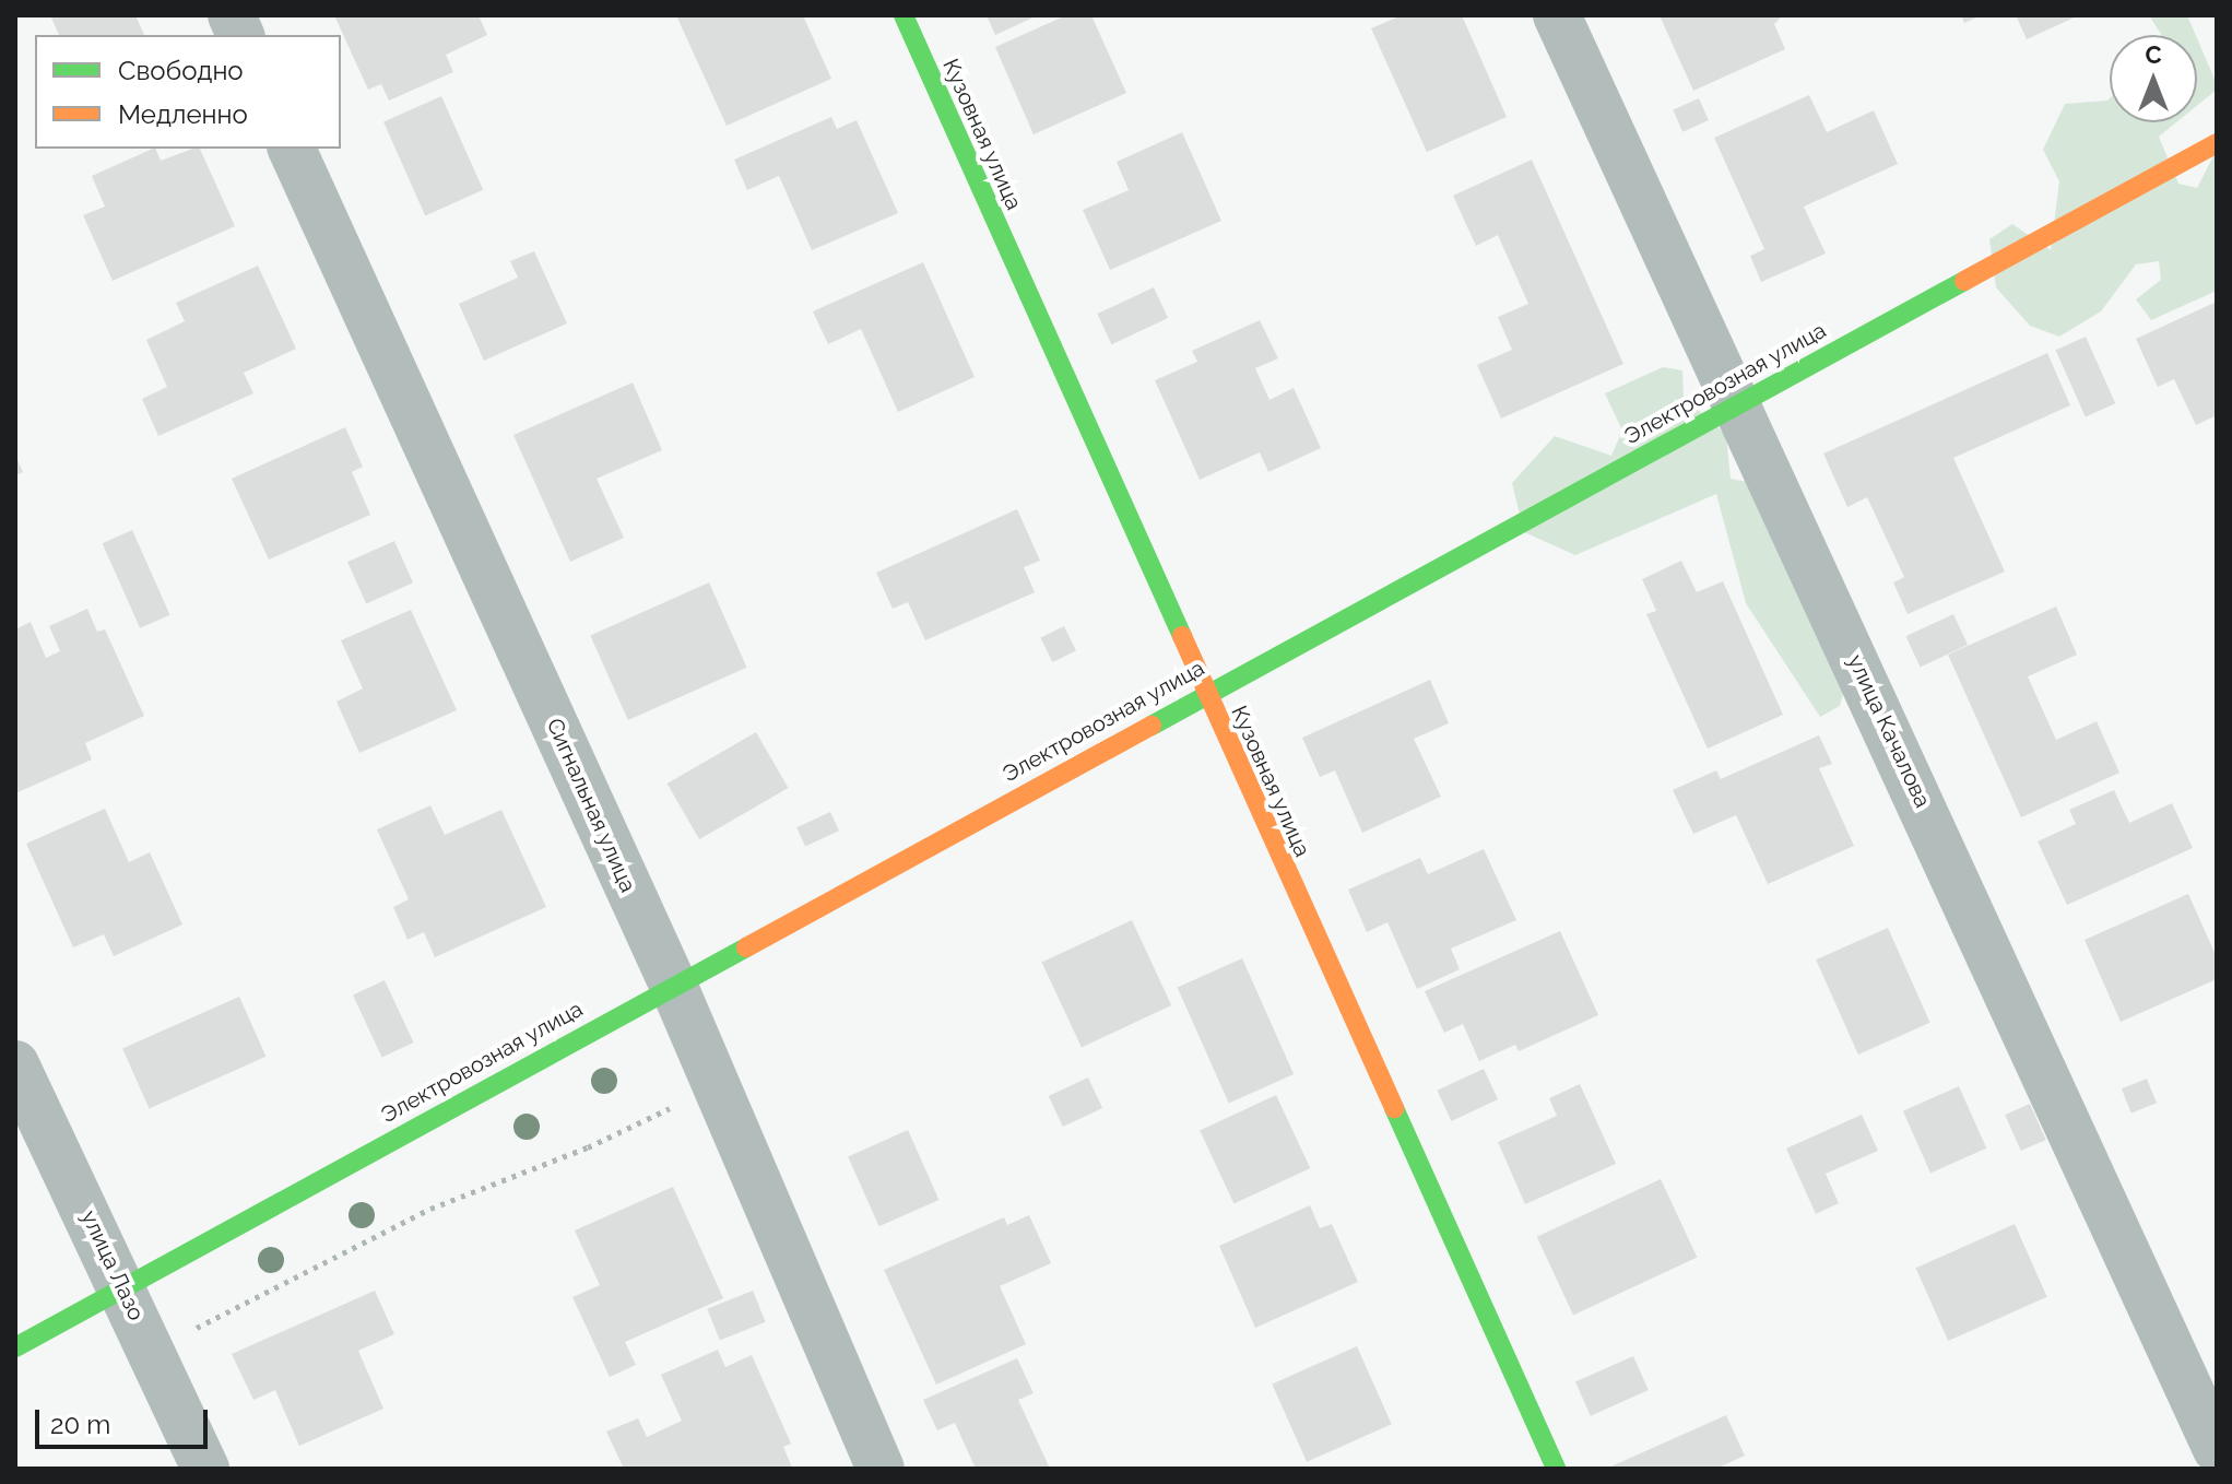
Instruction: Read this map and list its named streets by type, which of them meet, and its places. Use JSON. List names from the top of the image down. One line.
{"streets":{"street":["Кузовная улица","Электровозная улица","улица Качалова","Сигнальная улица","улица Лазо"]},"crossings":[["Кузовная улица","Электровозная улица"],["Электровозная улица","улица Качалова"],["Электровозная улица","Сигнальная улица"],["Электровозная улица","улица Лазо"]],"legend":["Свободно","Медленно"],"scale_bar":"20 m","north":"top"}
